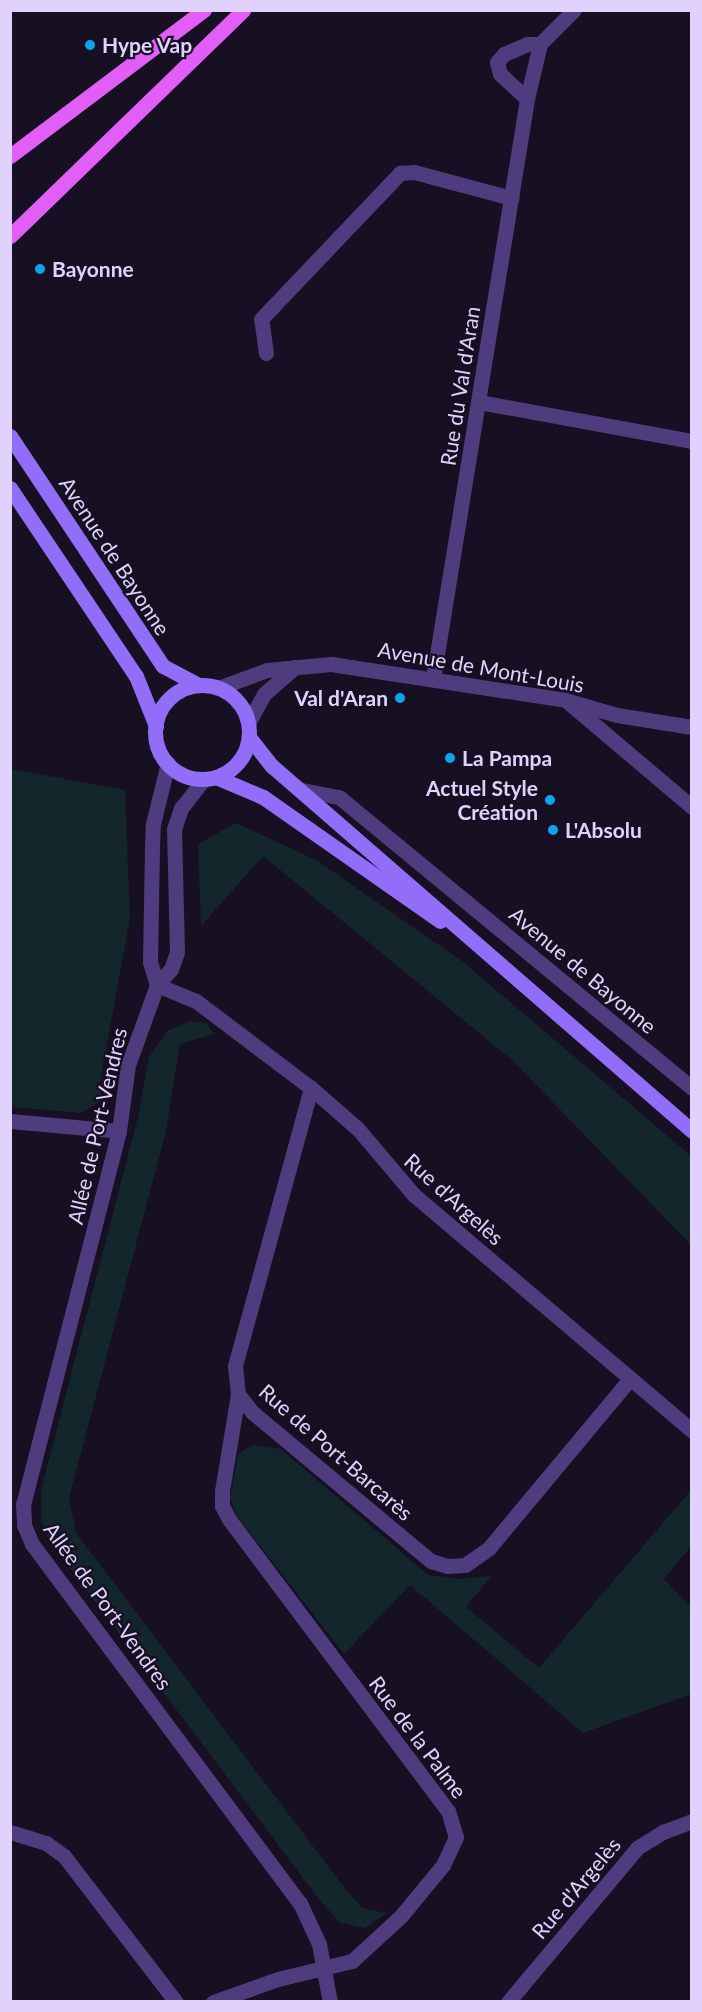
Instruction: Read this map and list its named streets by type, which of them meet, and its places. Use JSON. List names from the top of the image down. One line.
{"streets":{"street":["Rue du Val d'Aran","Avenue de Bayonne","Avenue de Mont-Louis","Allée de Port-Vendres","Rue d'Argelès","Rue de Port-Barcarès","Rue de la Palme"]},"crossings":[["Rue du Val d'Aran","Avenue de Mont-Louis"],["Avenue de Bayonne","Avenue de Mont-Louis"],["Avenue de Bayonne","Allée de Port-Vendres"],["Avenue de Mont-Louis","Allée de Port-Vendres"],["Allée de Port-Vendres","Rue d'Argelès"],["Allée de Port-Vendres","Rue de la Palme"],["Rue d'Argelès","Rue de Port-Barcarès"],["Rue de Port-Barcarès","Rue de la Palme"]],"places":["Hype Vap","Bayonne","Val d'Aran","La Pampa","Actuel Style Création","L'Absolu"]}
